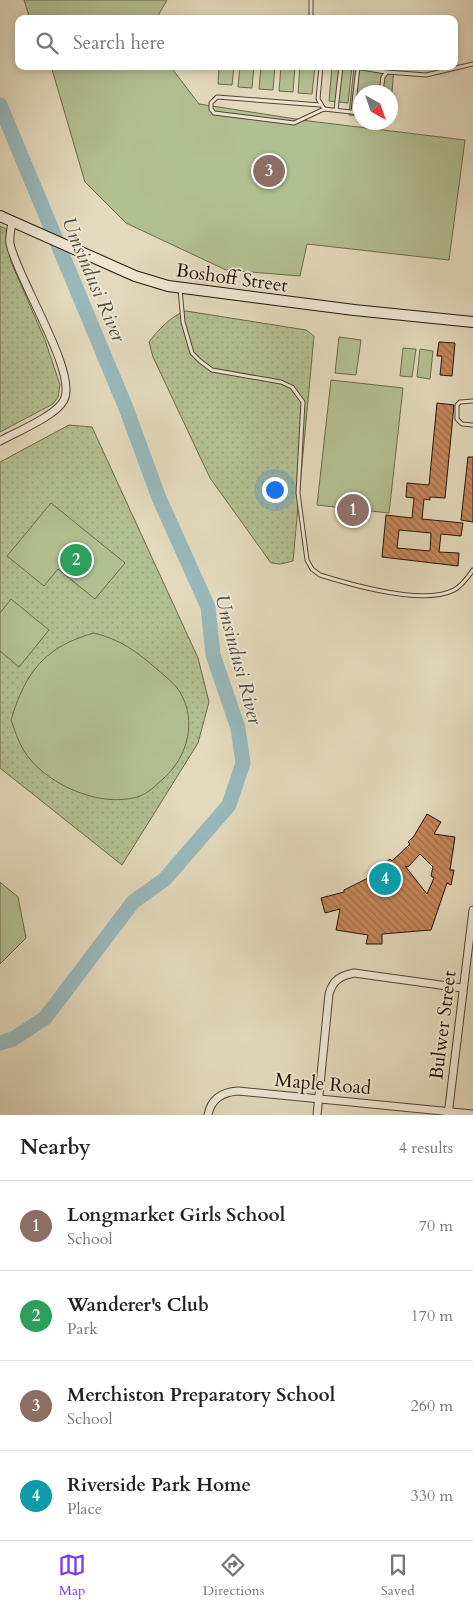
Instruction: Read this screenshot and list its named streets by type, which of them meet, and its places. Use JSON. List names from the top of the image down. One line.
{"streets":{"main road":["Boshoff Street"],"street":["Bulwer Street","Maple Road"]},"crossings":[["Bulwer Street","Maple Road"]],"water":["Umsindusi River"],"north":"bottom right","page":{"search":"Search here","pins":["3","1","2","4"],"heading":["Nearby","4 results"],"list":[{"mark":"1","name":"Longmarket Girls School","note":"School","value":"70 m"},{"mark":"2","name":"Wanderer's Club","note":"Park","value":"170 m"},{"mark":"3","name":"Merchiston Preparatory School","note":"School","value":"260 m"},{"mark":"4","name":"Riverside Park Home","note":"Place","value":"330 m"}],"nav":["Map","Directions","Saved"]}}
